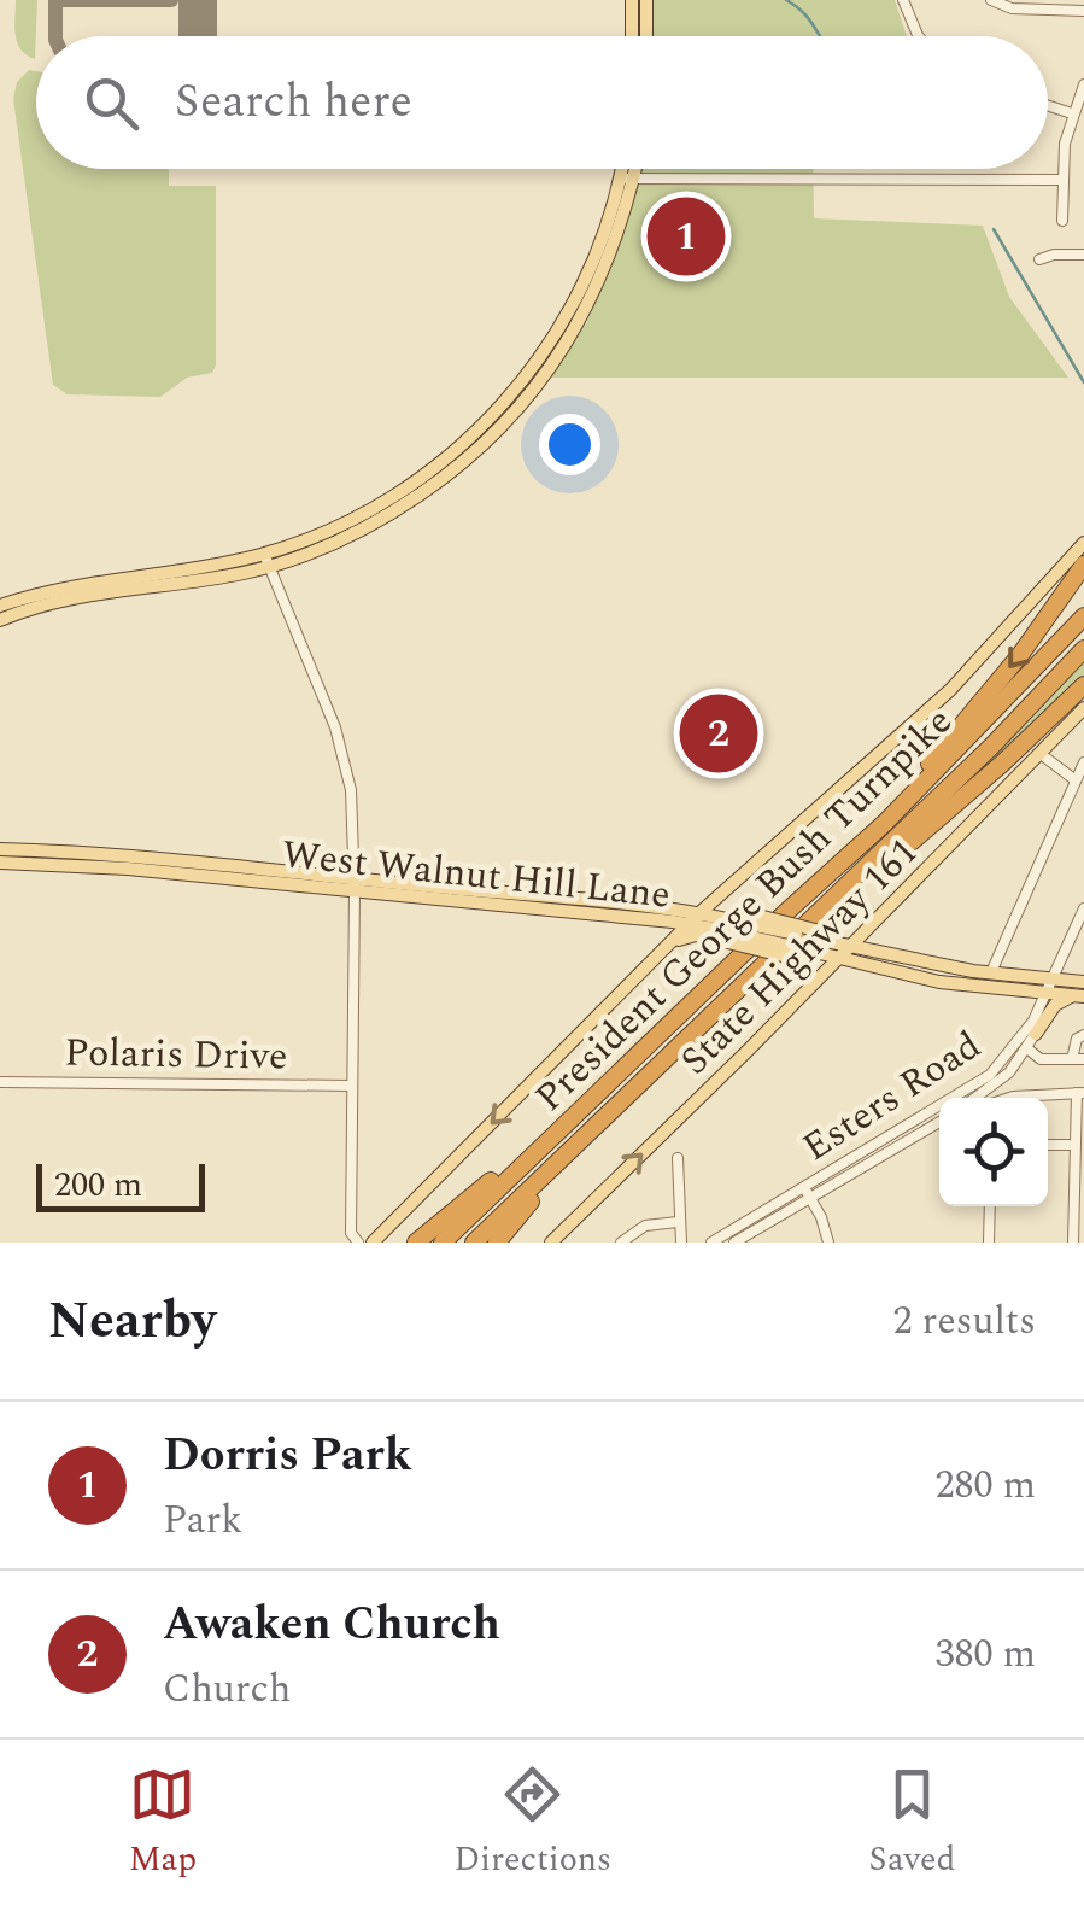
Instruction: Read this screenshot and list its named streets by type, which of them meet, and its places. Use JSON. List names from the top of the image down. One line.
{"streets":{"highway":["President George Bush Turnpike"],"main road":["West Walnut Hill Lane","State Highway 161"],"street":["Polaris Drive","Esters Road"]},"crossings":[["West Walnut Hill Lane","State Highway 161"],["West Walnut Hill Lane","Esters Road"]],"one_way":["State Highway 161"],"scale_bar":"200 m","page":{"search":"Search here","pins":["1","2"],"scale":"200 m","heading":["Nearby","2 results"],"list":[{"mark":"1","name":"Dorris Park","note":"Park","value":"280 m"},{"mark":"2","name":"Awaken Church","note":"Church","value":"380 m"}],"nav":["Map","Directions","Saved"]}}
